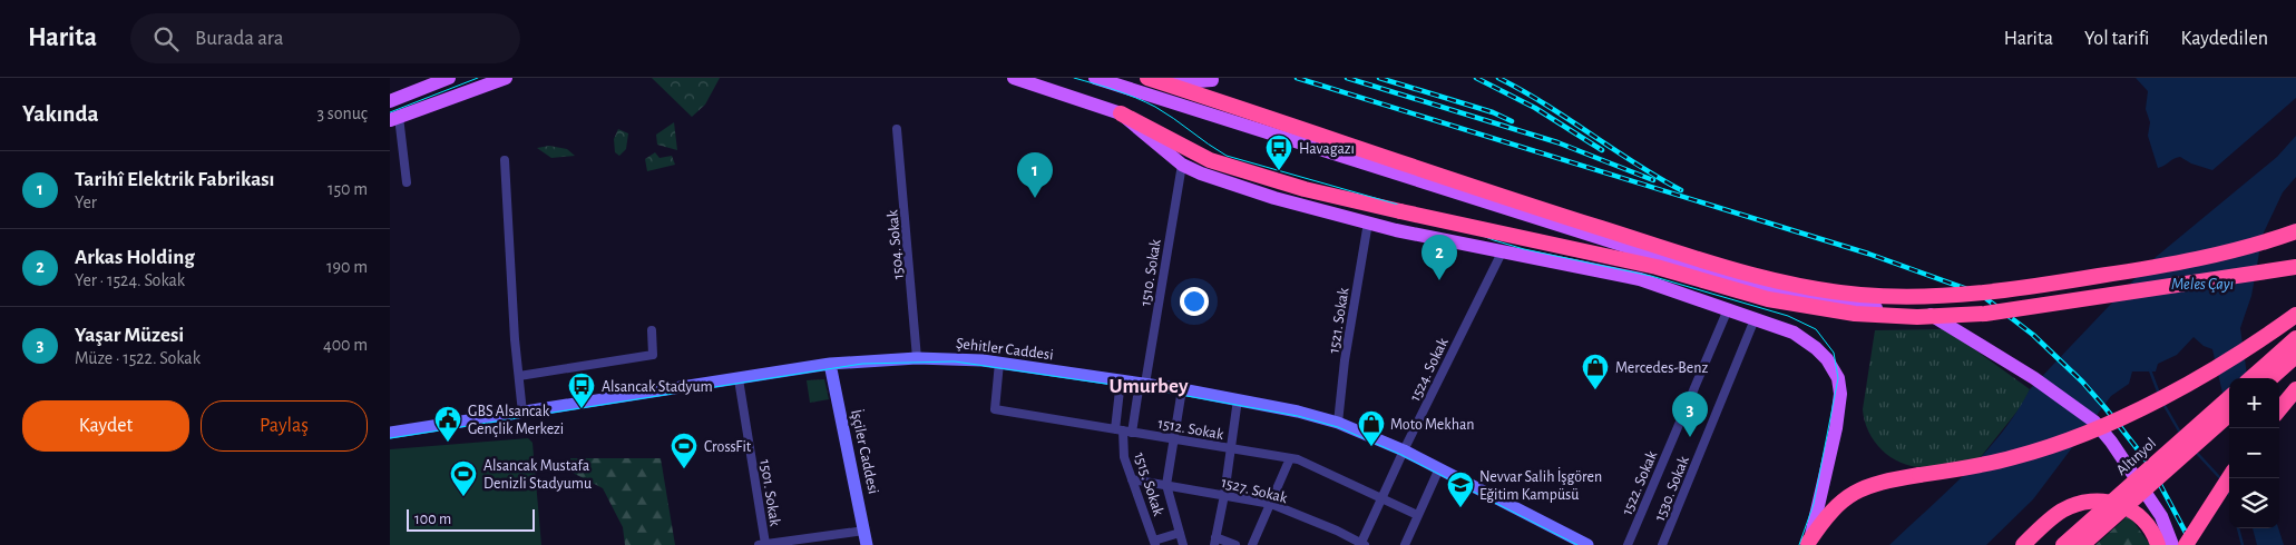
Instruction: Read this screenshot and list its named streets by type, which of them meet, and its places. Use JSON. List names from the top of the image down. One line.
{"streets":{"highway":["Altınyol"],"street":["1504. Sokak","1510. Sokak","1521. Sokak","Şehitler Caddesi","1524. Sokak","1512. Sokak","İşçiler Caddesi","1522. Sokak","1515. Sokak","1530. Sokak","1527. Sokak","1501. Sokak"]},"crossings":[["1504. Sokak","Şehitler Caddesi"],["1510. Sokak","Şehitler Caddesi"],["1510. Sokak","1512. Sokak"],["1510. Sokak","1515. Sokak"],["1521. Sokak","Şehitler Caddesi"],["Şehitler Caddesi","1524. Sokak"],["Şehitler Caddesi","1512. Sokak"],["Şehitler Caddesi","İşçiler Caddesi"],["Şehitler Caddesi","1515. Sokak"],["Şehitler Caddesi","1501. Sokak"],["1524. Sokak","1512. Sokak"],["1524. Sokak","1527. Sokak"],["1512. Sokak","1515. Sokak"],["1515. Sokak","1527. Sokak"]],"districts":["Umurbey"],"water":["Meles Çayı"],"places":{"bus stop":["Havagazı","Alsancak Stadyum"],"shop":["Mercedes-Benz","Moto Mekhan"],"public building":["GBS Alsancak Gençlik Merkezi"],"sports":["CrossFit","Alsancak Mustafa Denizli Stadyumu"],"school or university":["Nevvar Salih İşgören Eğitim Kampüsü"]},"scale_bar":"100 m","page":{"header":"Harita","search":"Burada ara","nav":["Harita","Yol tarifi","Kaydedilen"],"heading":["Yakında","3 sonuç"],"list":[{"mark":"1","name":"Tarihî Elektrik Fabrikası","note":"Yer","value":"150 m"},{"mark":"2","name":"Arkas Holding","note":"Yer · 1524. Sokak","value":"190 m"},{"mark":"3","name":"Yaşar Müzesi","note":"Müze · 1522. Sokak","value":"400 m"}],"pins":["1","2","3"],"map_buttons":["+","−"],"buttons":["Kaydet","Paylaş"],"scale":"100 m"}}
